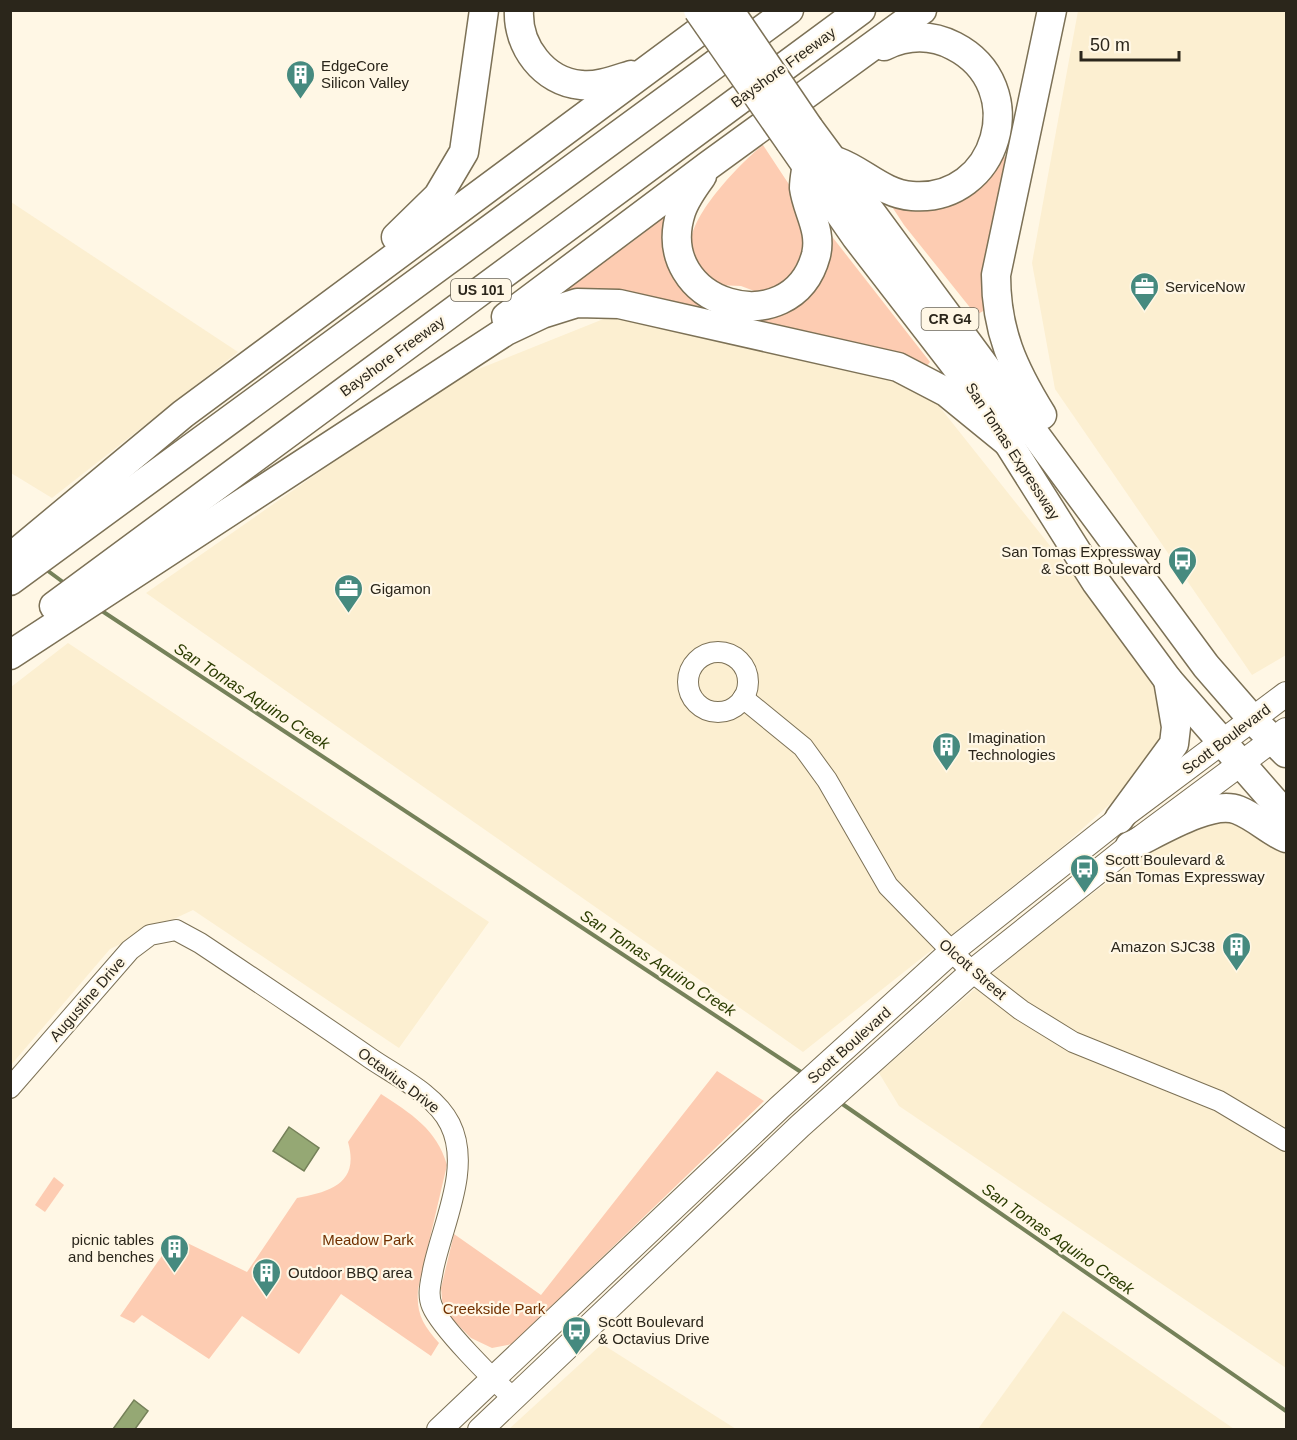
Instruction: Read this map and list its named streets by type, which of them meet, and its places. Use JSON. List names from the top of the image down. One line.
{"streets":{"highway":["Bayshore Freeway","US 101","CR G4","San Tomas Expressway"],"main road":["Scott Boulevard"],"street":["Olcott Street","Augustine Drive","Octavius Drive"]},"crossings":[["CR G4","San Tomas Expressway"],["San Tomas Expressway","Scott Boulevard"],["Scott Boulevard","Olcott Street"],["Scott Boulevard","Octavius Drive"],["Augustine Drive","Octavius Drive"]],"water":["San Tomas Aquino Creek"],"parks":["Meadow Park","Creekside Park"],"places":{"building":["EdgeCore Silicon Valley","Imagination Technologies","Amazon SJC38","picnic tables and benches","Outdoor BBQ area"],"office":["ServiceNow","Gigamon"],"bus stop":["San Tomas Expressway & Scott Boulevard","Scott Boulevard & San Tomas Expressway","Scott Boulevard & Octavius Drive"]},"scale_bar":"50 m"}
